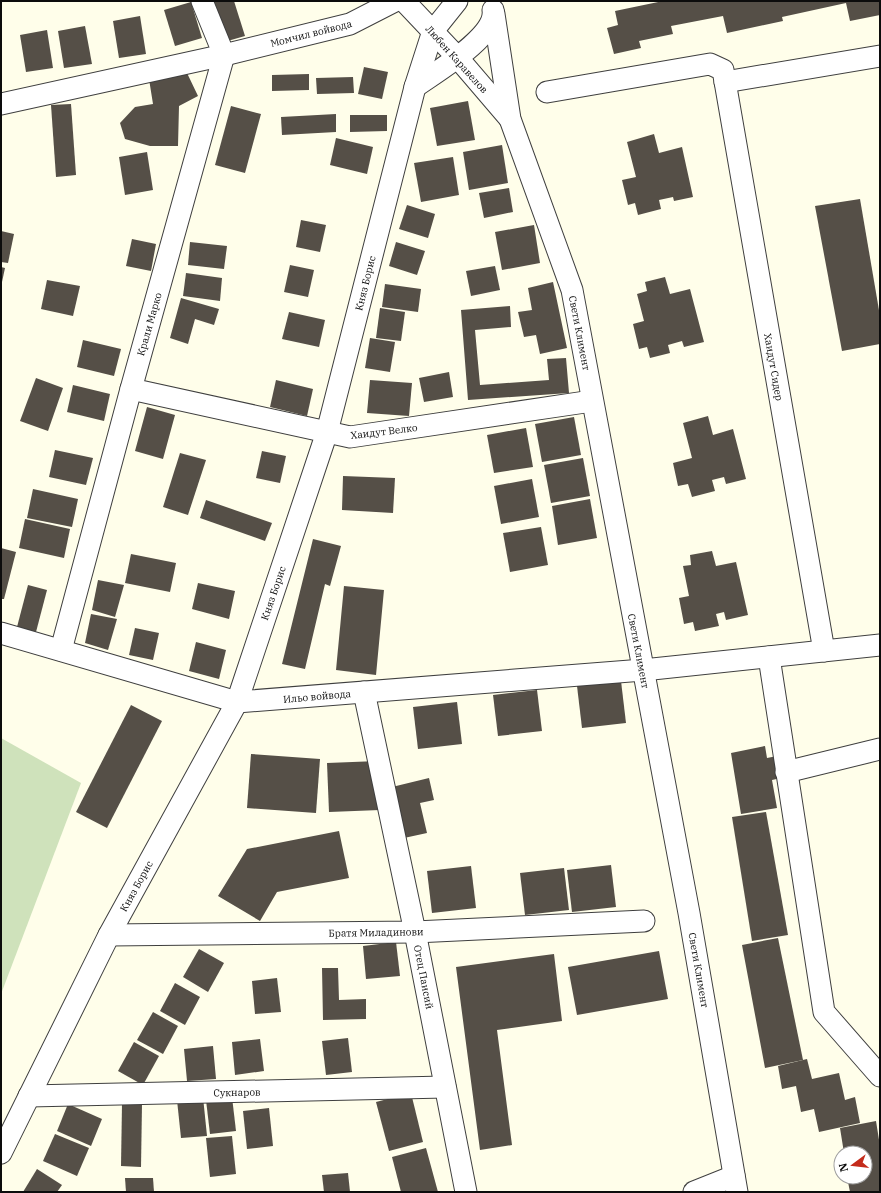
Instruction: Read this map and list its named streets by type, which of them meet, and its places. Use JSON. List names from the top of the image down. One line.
{"streets":{"street":["Момчил войвода","Любен Каравелов","Княз Борис","Крали Марко","Свети Климент","Хаидут Сидер","Хаидут Велко","Ильо войвода","Братя Миладинови","Отец Паисий","Сукнаров"]},"crossings":[["Момчил войвода","Крали Марко"],["Любен Каравелов","Княз Борис"],["Любен Каравелов","Свети Климент"],["Княз Борис","Хаидут Велко"],["Княз Борис","Ильо войвода"],["Княз Борис","Братя Миладинови"],["Княз Борис","Сукнаров"],["Крали Марко","Хаидут Велко"],["Крали Марко","Ильо войвода"],["Свети Климент","Хаидут Велко"],["Свети Климент","Ильо войвода"],["Хаидут Сидер","Ильо войвода"],["Ильо войвода","Отец Паисий"],["Братя Миладинови","Отец Паисий"],["Отец Паисий","Сукнаров"]],"north":"left"}
